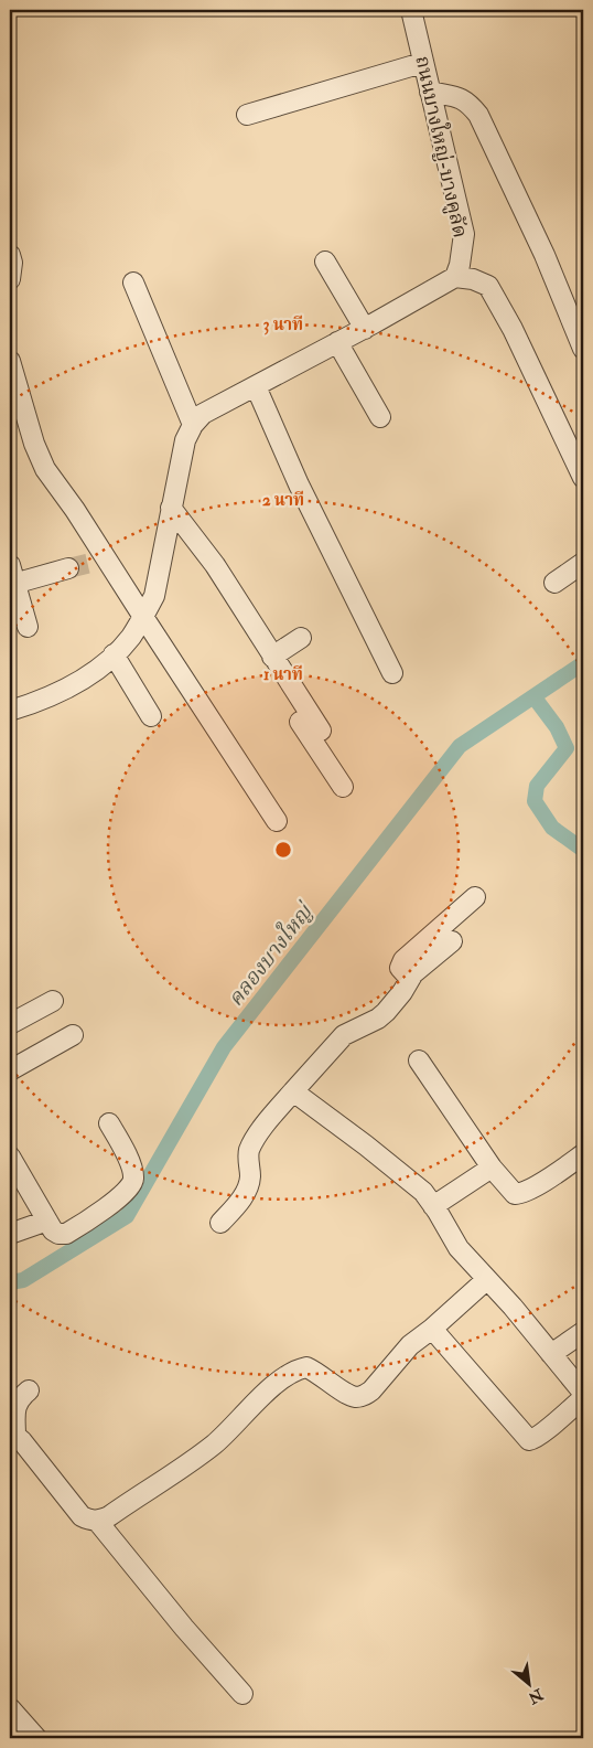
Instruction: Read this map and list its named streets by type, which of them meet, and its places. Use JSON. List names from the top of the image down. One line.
{"streets":{"street":["ถนนบางใหญ่-บางคูลัด"]},"water":["คลองบางใหญ่"],"north":"bottom right","rings":["3 นาที","2 นาที","1 นาที"]}
